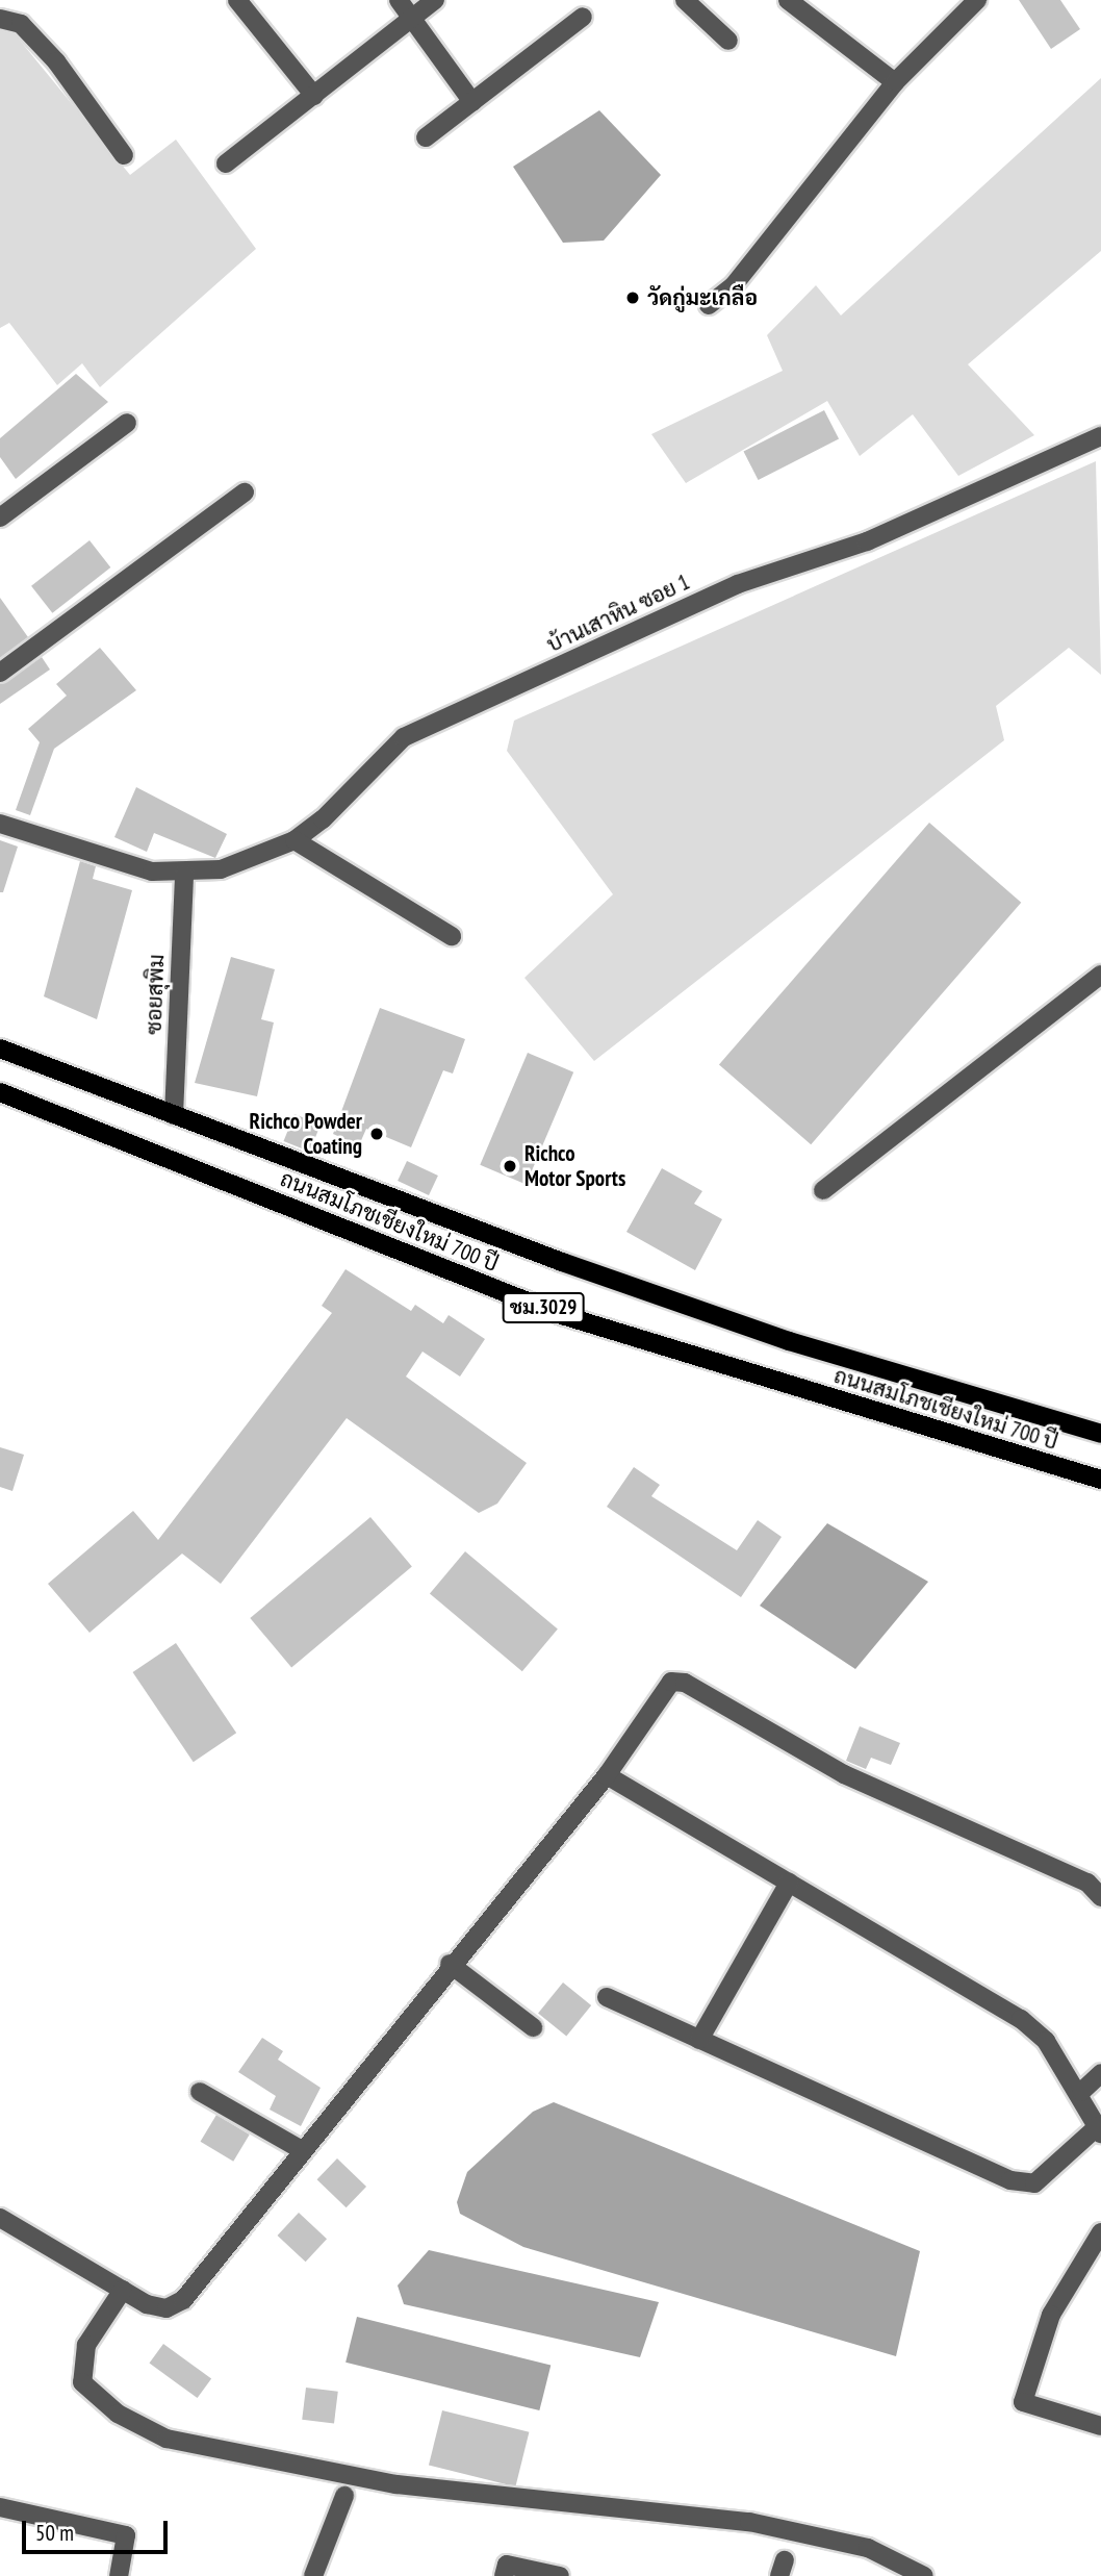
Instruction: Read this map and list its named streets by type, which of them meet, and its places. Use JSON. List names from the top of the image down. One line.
{"streets":{"main road":["ถนนสมโภชเชียงใหม่ 700 ปี","ชม.3029"],"street":["บ้านเสาหิน ซอย 1","ซอยสุพิม"]},"crossings":[["บ้านเสาหิน ซอย 1","ซอยสุพิม"],["ซอยสุพิม","ถนนสมโภชเชียงใหม่ 700 ปี"]],"places":["วัดกู่มะเกลือ","Richco Powder Coating","Richco Motor Sports"],"scale_bar":"50 m"}
